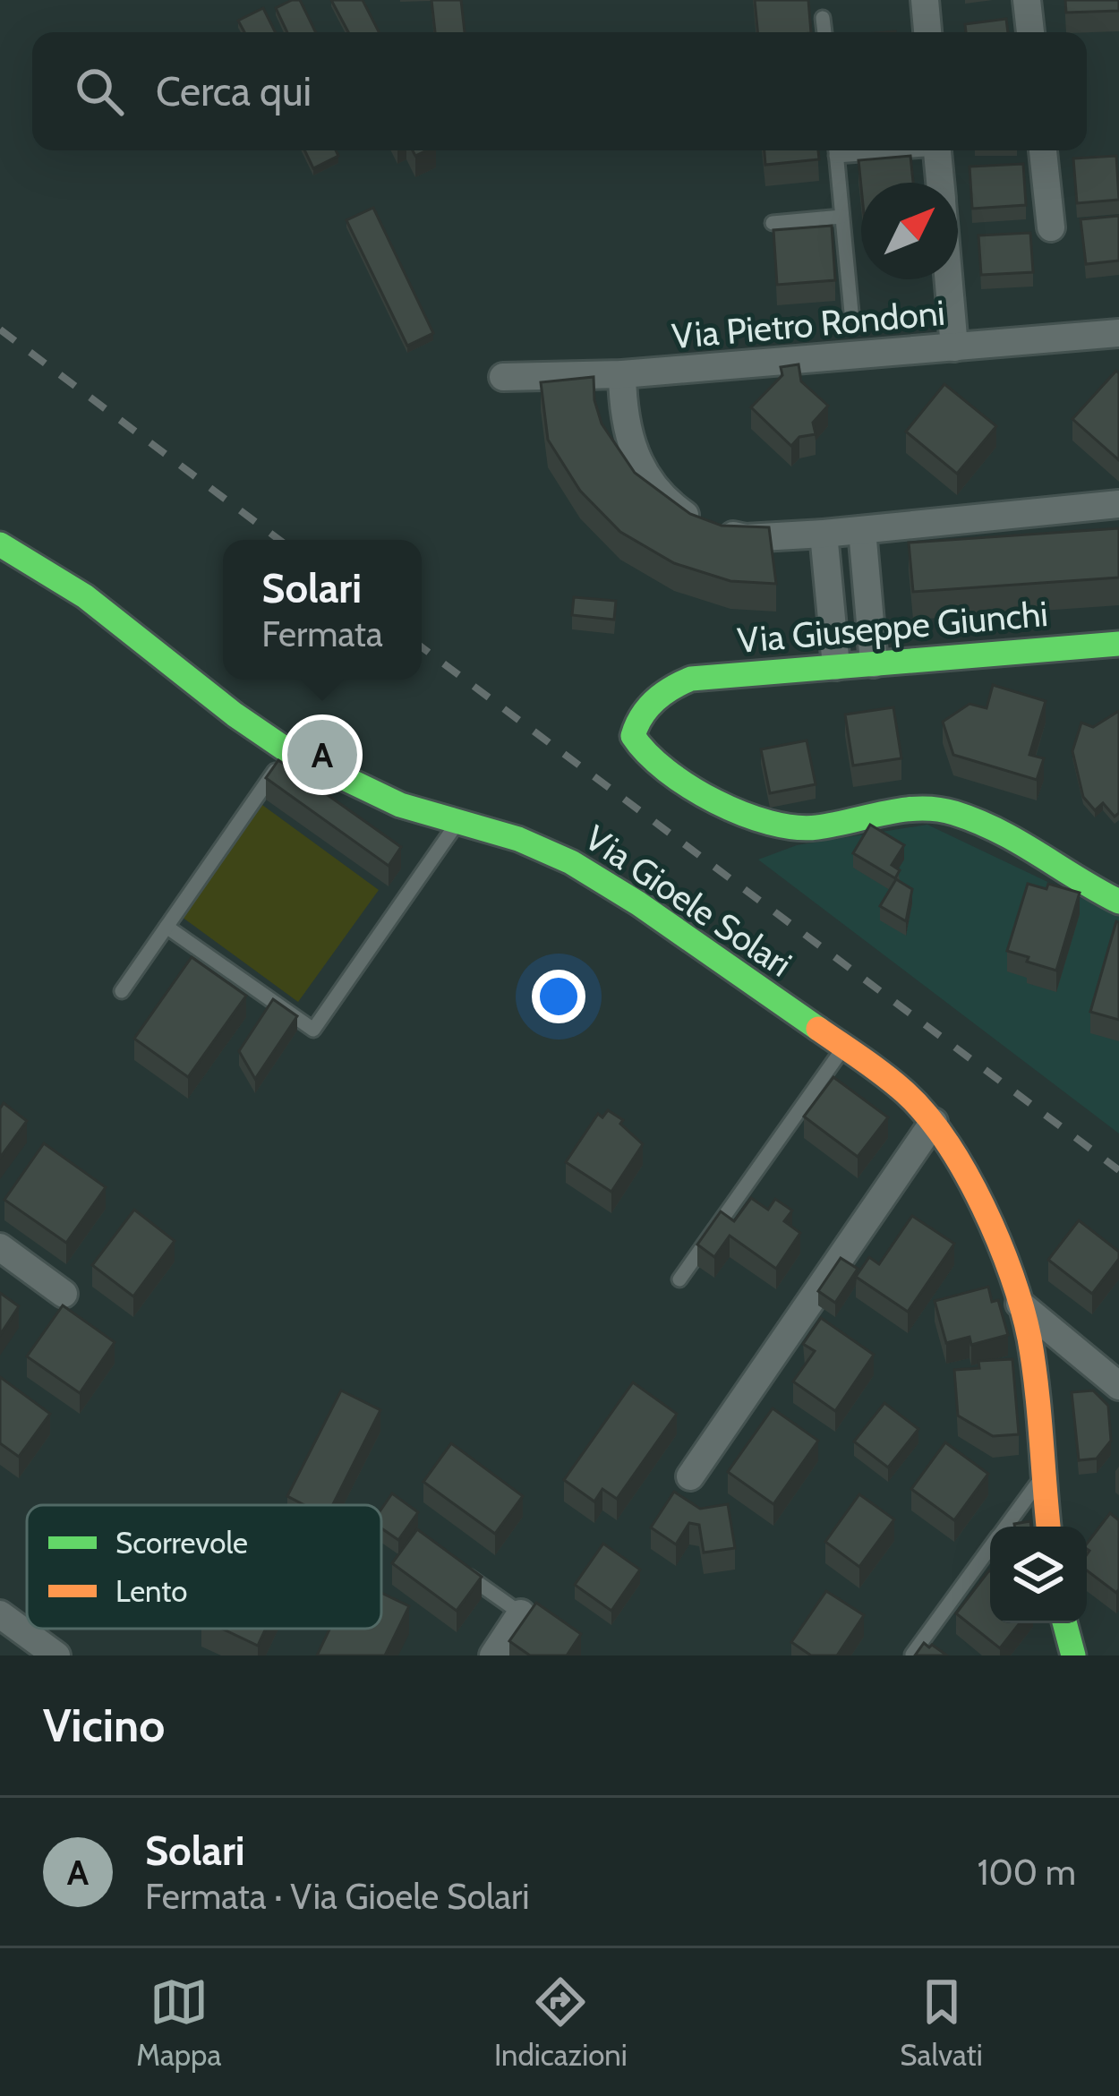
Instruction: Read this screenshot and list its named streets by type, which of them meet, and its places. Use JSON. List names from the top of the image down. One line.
{"streets":{"street":["Via Pietro Rondoni","Via Giuseppe Giunchi","Via Gioele Solari"]},"legend":["Scorrevole","Lento"],"north":"top right","page":{"search":"Cerca qui","popup":["Solari","Fermata"],"pins":"A","heading":"Vicino","list":[{"mark":"A","name":"Solari","note":"Fermata · Via Gioele Solari","value":"100 m"}],"nav":["Mappa","Indicazioni","Salvati"]}}
